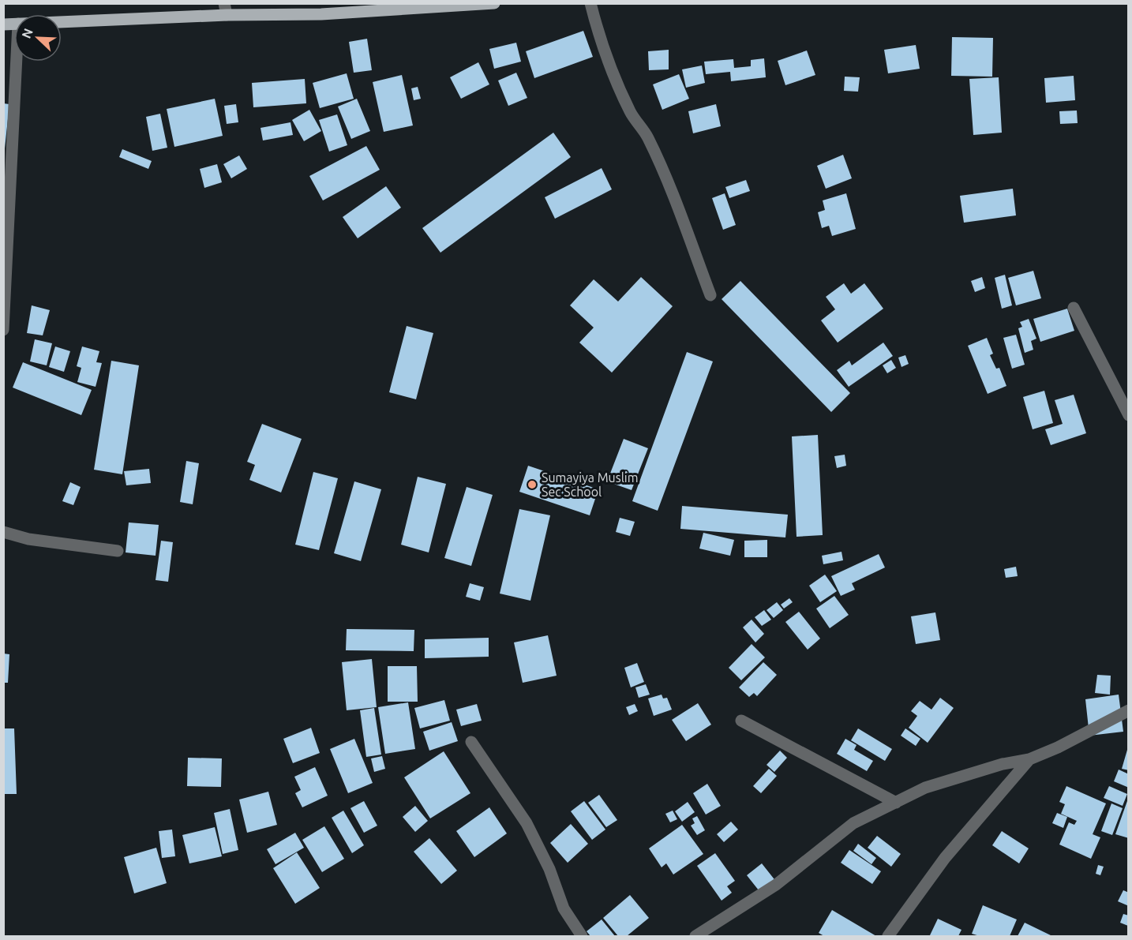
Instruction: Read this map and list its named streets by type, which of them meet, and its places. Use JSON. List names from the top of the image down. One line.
{"places":["Sumayiya Muslim Sec School"],"north":"top left"}
